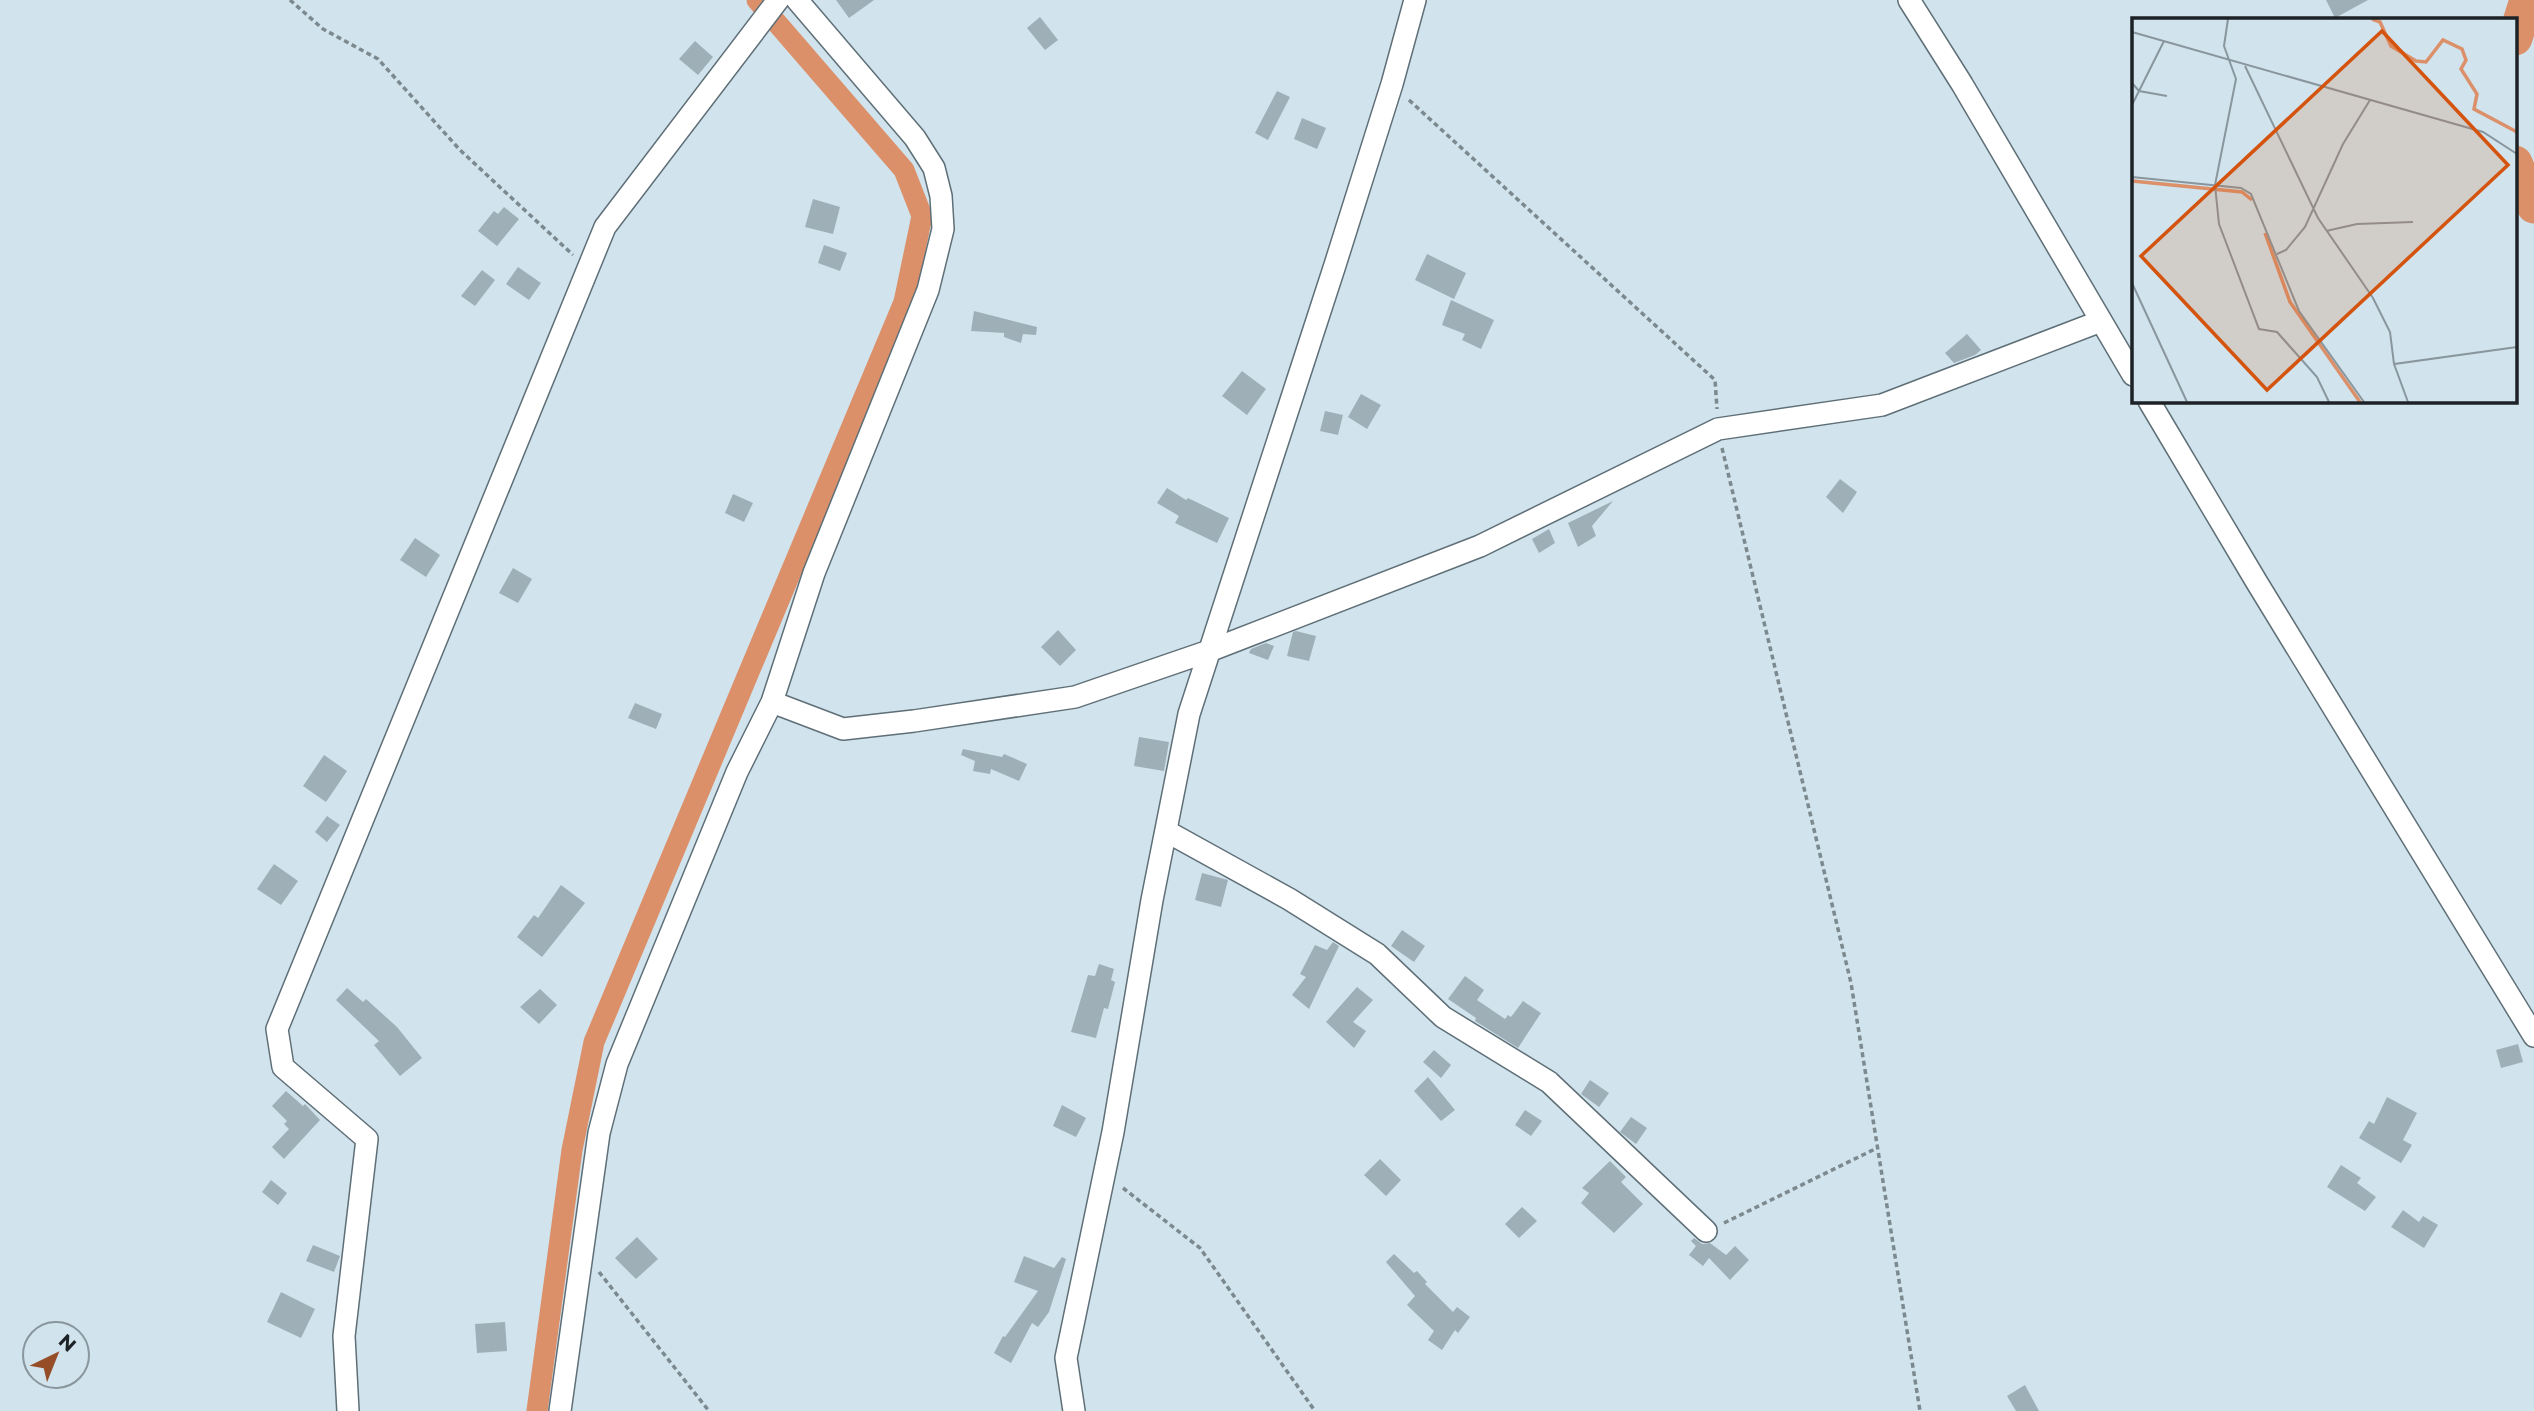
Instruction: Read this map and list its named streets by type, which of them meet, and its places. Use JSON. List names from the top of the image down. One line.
{"north":"top right"}
